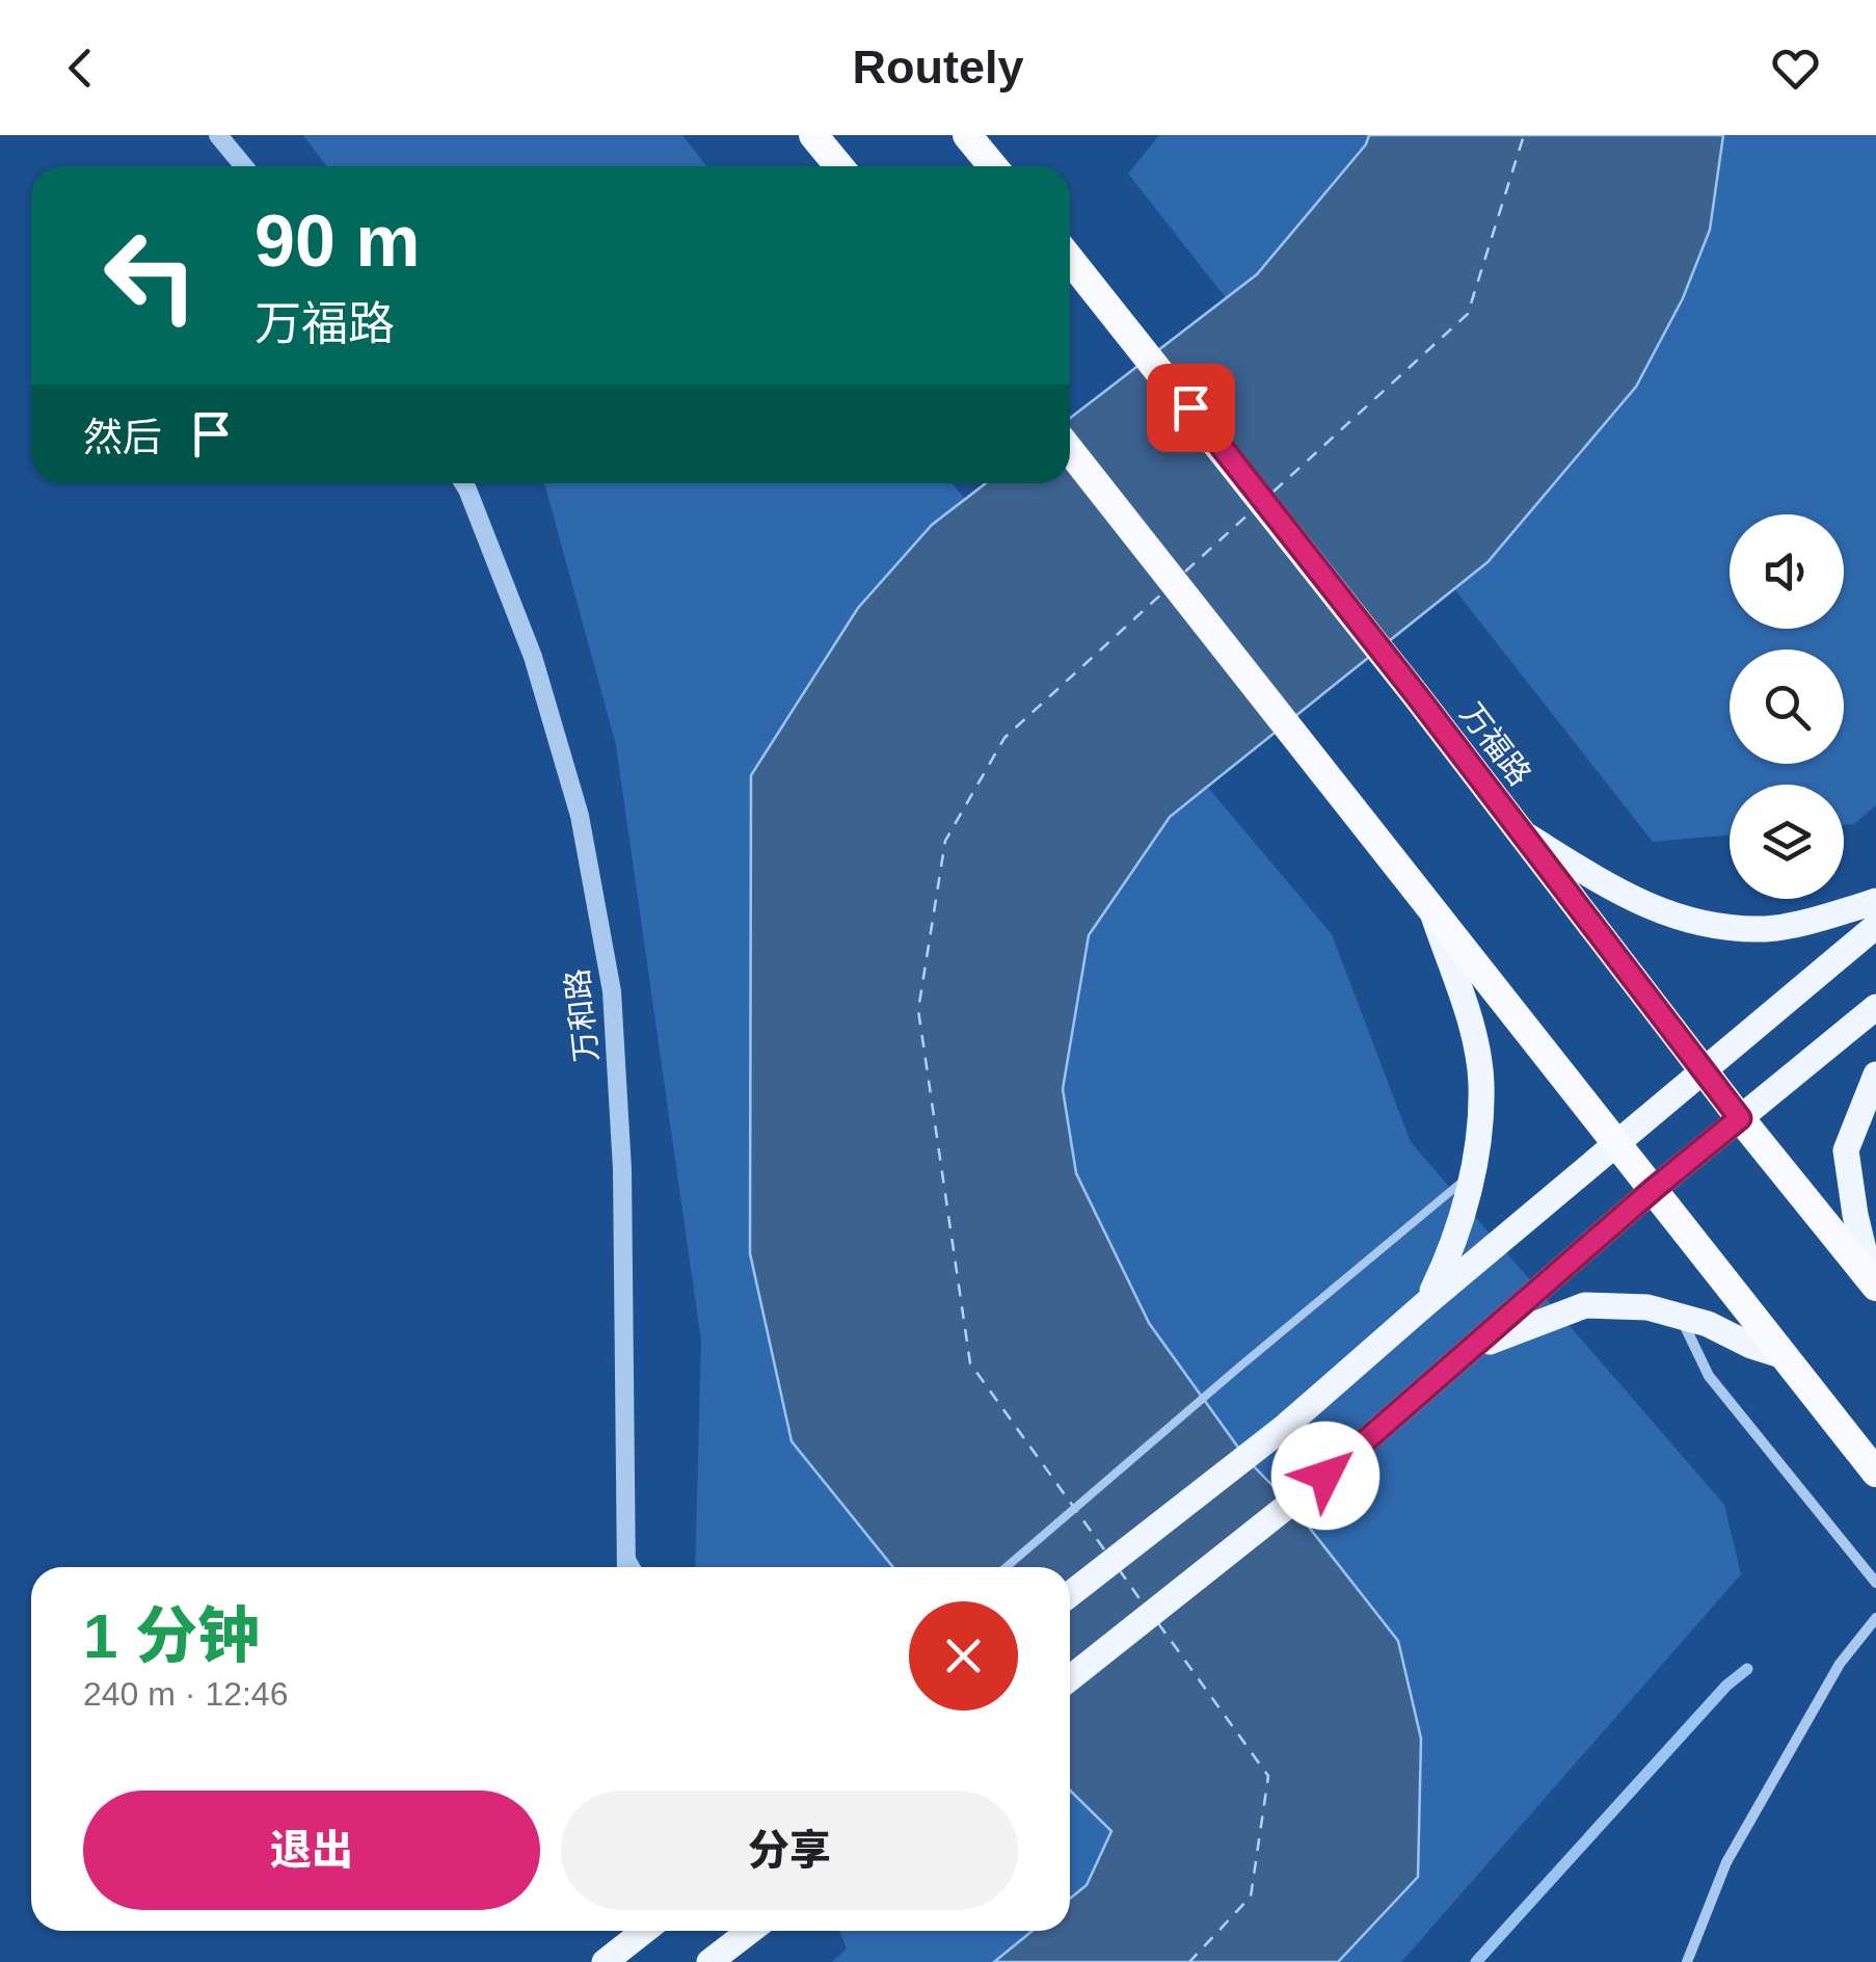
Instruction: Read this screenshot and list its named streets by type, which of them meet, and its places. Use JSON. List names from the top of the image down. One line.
{"streets":{"highway":["万福路"],"street":["万和路"]},"page":{"header":"Routely","turn":["90 m","万福路"],"then":"然后","heading":["1 分钟","240 m · 12:46"],"buttons":["退出","分享"]}}
